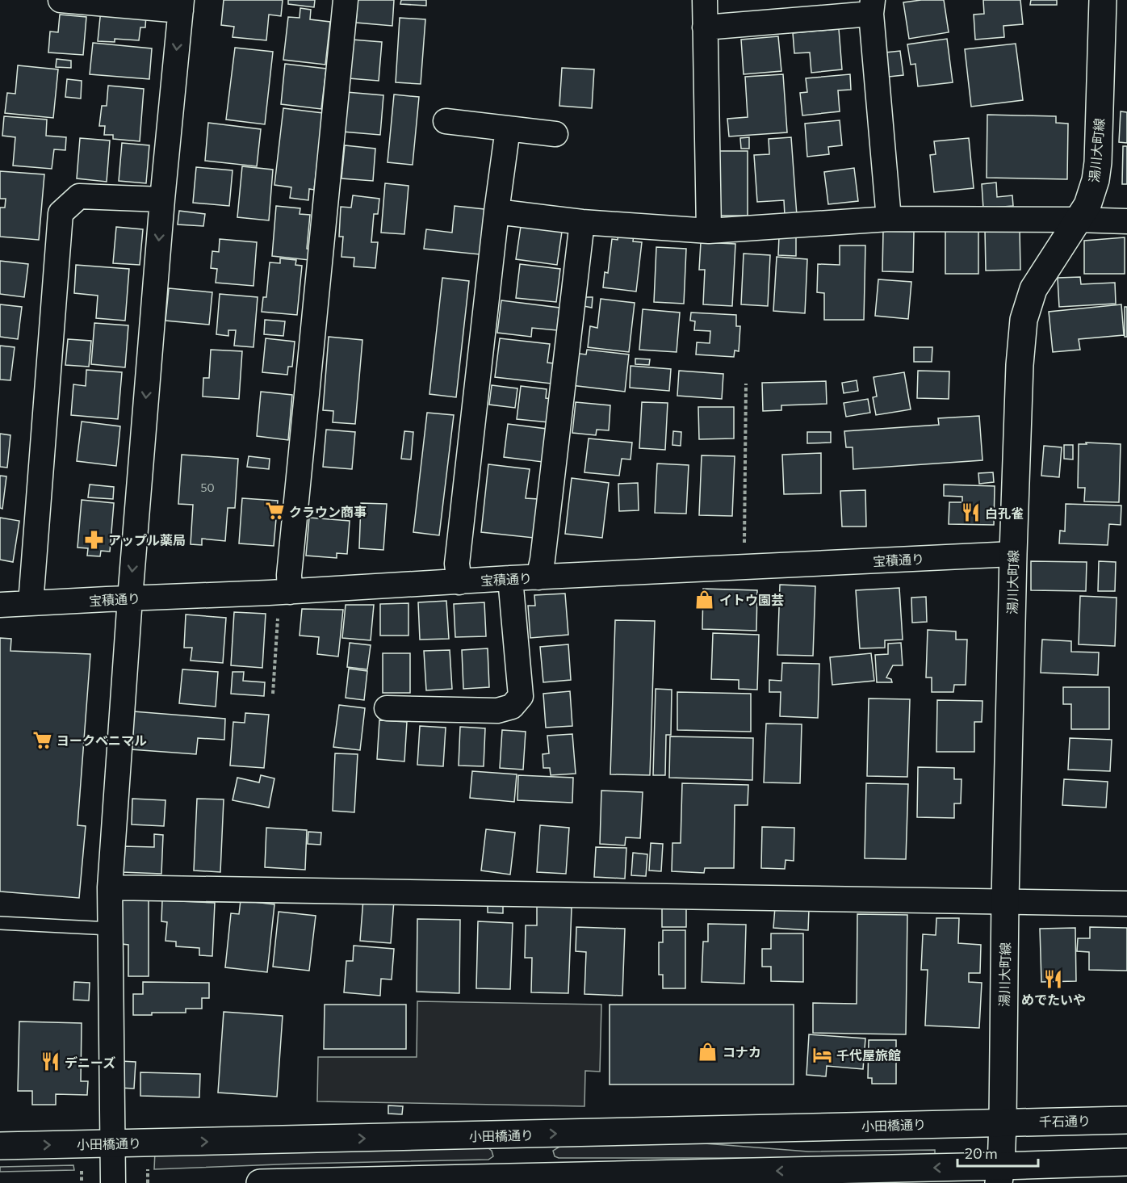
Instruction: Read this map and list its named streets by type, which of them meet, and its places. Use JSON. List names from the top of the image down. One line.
{"streets":{"main road":["湯川大町線","千石通り","小田橋通り"],"street":["宝積通り"]},"crossings":[["湯川大町線","宝積通り"],["湯川大町線","千石通り"],["湯川大町線","小田橋通り"],["千石通り","小田橋通り"]],"places":{"supermarket":["クラウン商事","ヨークベニマル"],"restaurant":["白孔雀","めでたいや","デニーズ"],"pharmacy":["アップル薬局"],"shop":["イトウ園芸","コナカ"],"hotel":["千代屋旅館"]},"house_numbers":["50"],"scale_bar":"20 m"}
